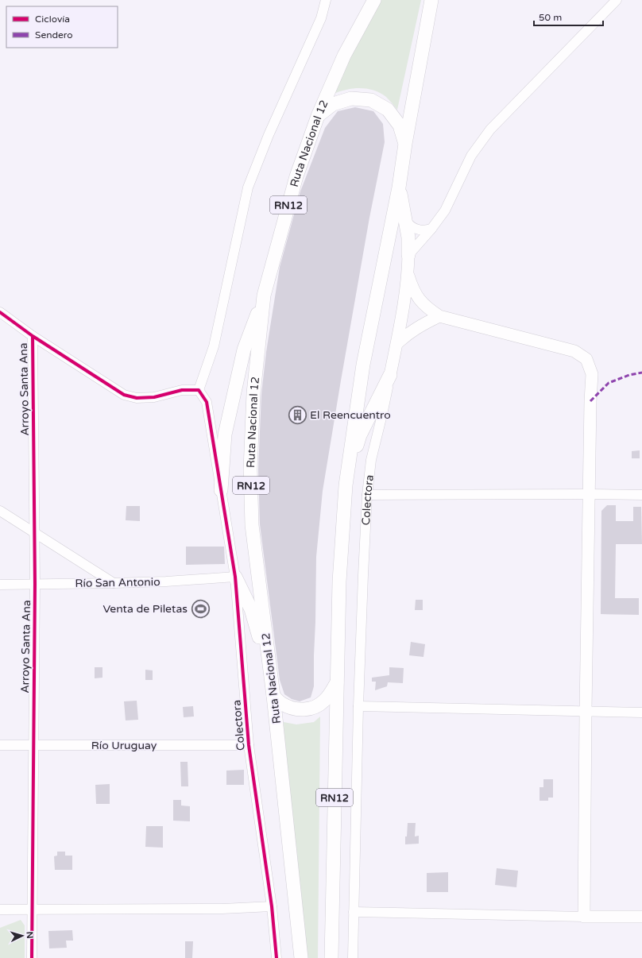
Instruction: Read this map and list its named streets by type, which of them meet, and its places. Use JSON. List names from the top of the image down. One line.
{"streets":{"highway":["Ruta Nacional 12","RN12"],"main road":["Colectora"],"street":["Arroyo Santa Ana","Río San Antonio","Río Uruguay"]},"crossings":[["Arroyo Santa Ana","Río San Antonio"],["Arroyo Santa Ana","Río Uruguay"],["Colectora","Río San Antonio"],["Colectora","Río Uruguay"]],"places":{"building":["El Reencuentro"],"sports":["Venta de Piletas"]},"legend":["Ciclovía","Sendero"],"scale_bar":"50 m","north":"right"}
